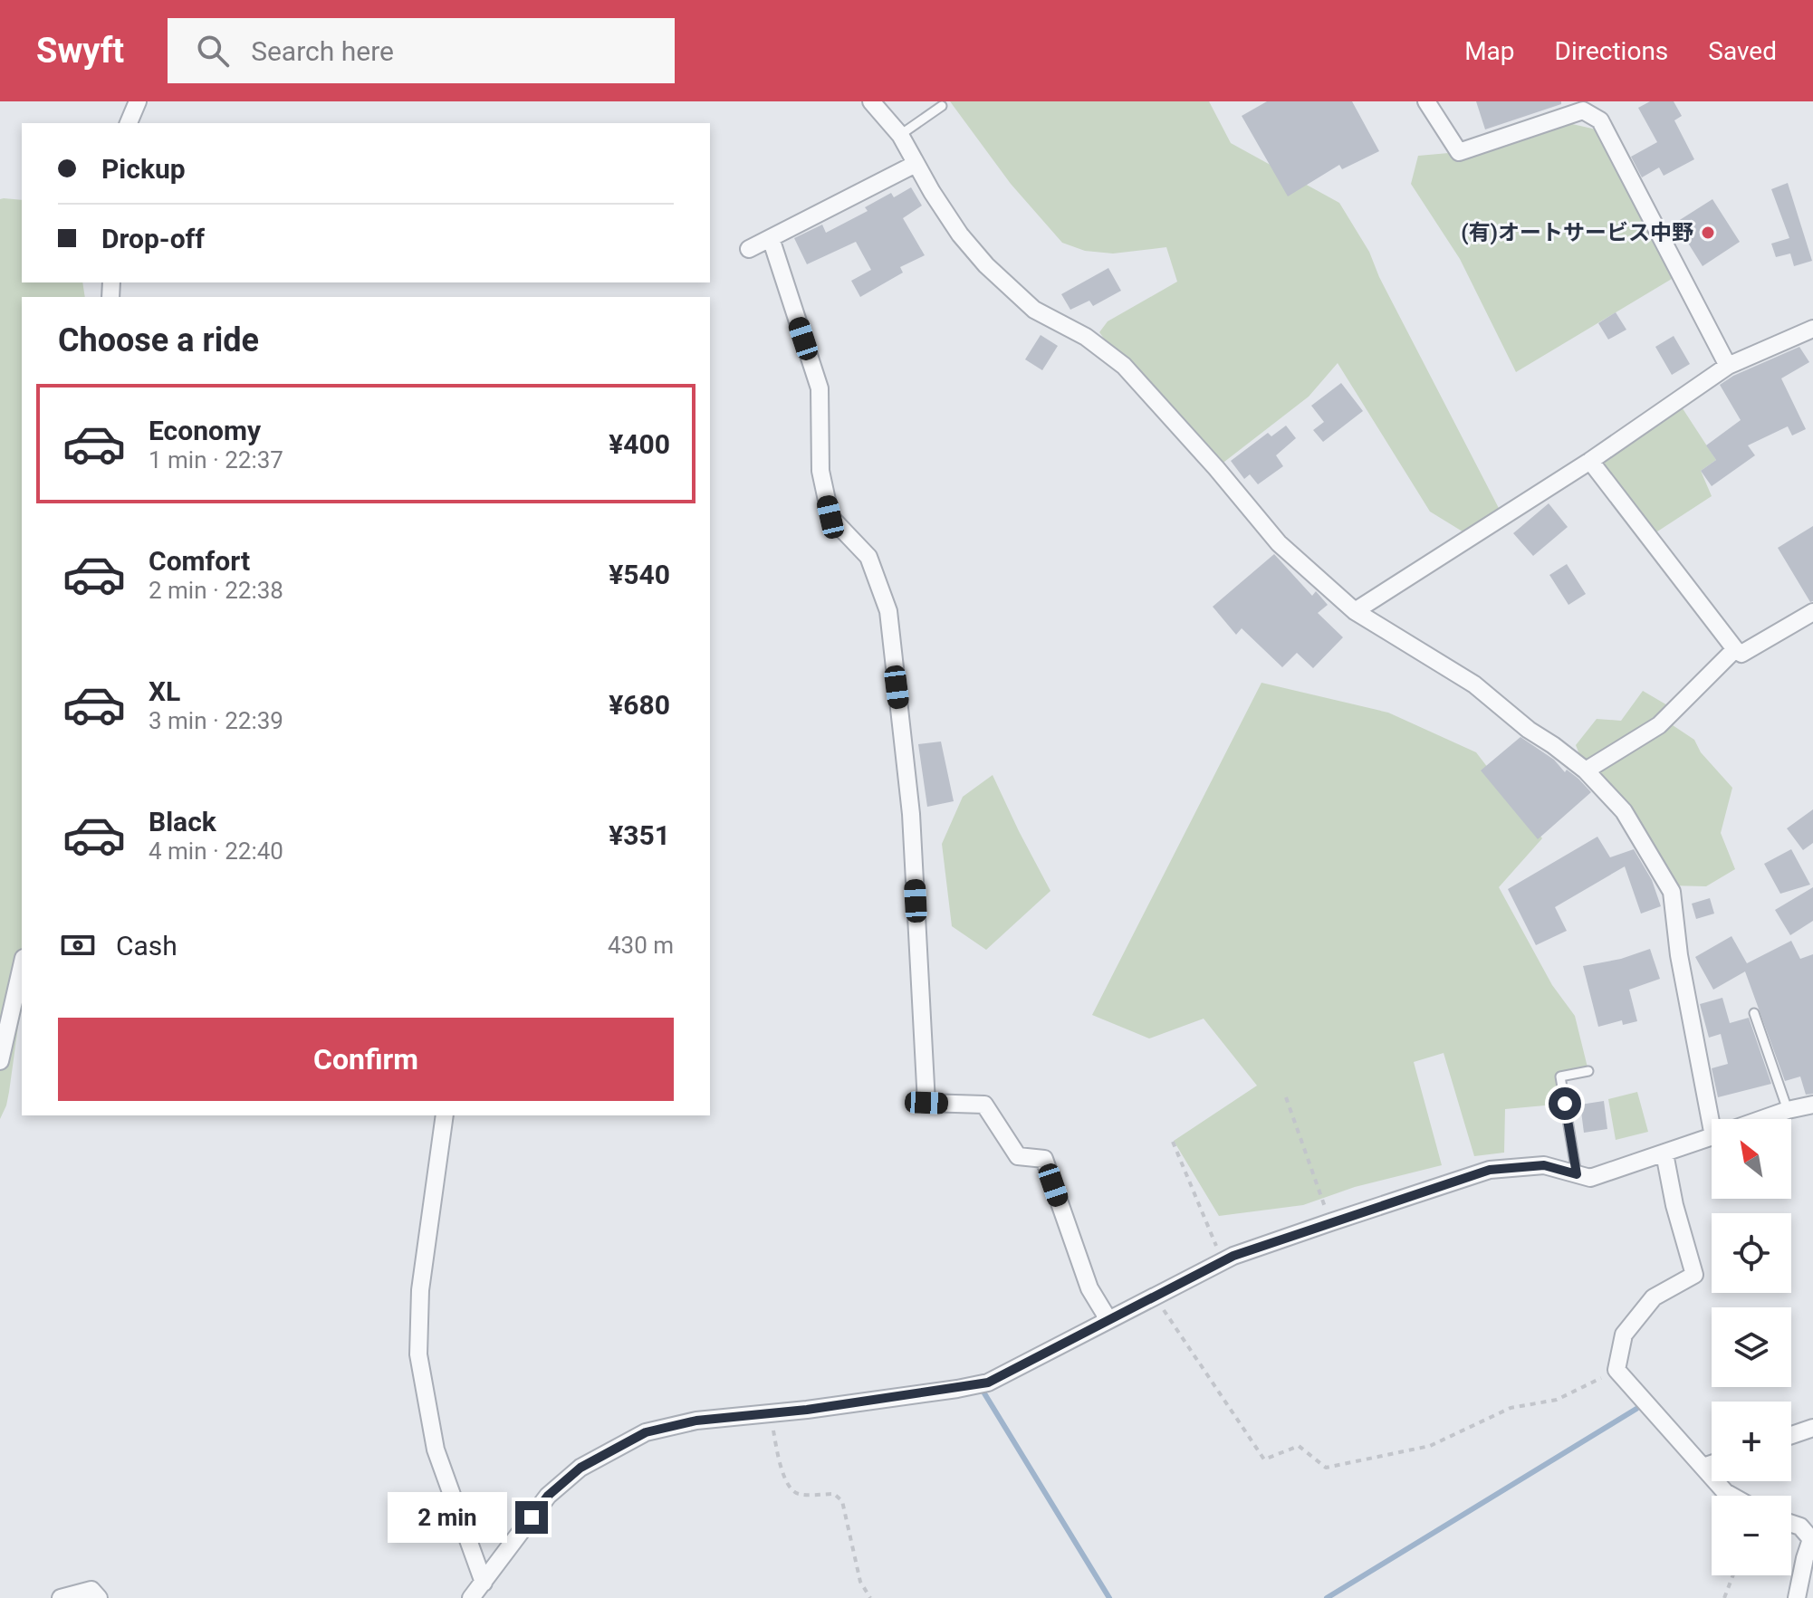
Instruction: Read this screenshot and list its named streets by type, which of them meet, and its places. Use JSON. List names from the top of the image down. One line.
{"places":["(有)オートサービス中野"],"north":"top left","page":{"header":"Swyft","search":"Search here","nav":["Map","Directions","Saved"],"banner":["Pickup","Drop-off"],"heading":"Choose a ride","list":[{"name":"Economy","note":"1 min · 22:37","value":"¥400"},{"name":"Comfort","note":"2 min · 22:38","value":"¥540"},{"name":"XL","note":"3 min · 22:39","value":"¥680"},{"name":"Black","note":"4 min · 22:40","value":"¥351"}],"pay":["Cash","430 m"],"buttons":"Confirm","map_buttons":["+","−"],"bubble":"2 min"}}
